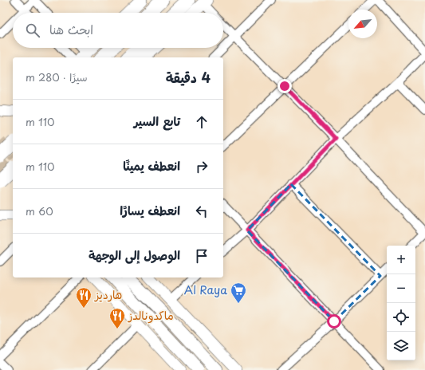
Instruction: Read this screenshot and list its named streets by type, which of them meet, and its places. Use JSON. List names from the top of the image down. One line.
{"places":{"supermarket":["Al Raya"],"restaurant":["هارديز","ماكدونالدز"]},"north":"bottom left","page":{"search":"ابحث هنا","heading":["4 دقيقة","سيرًا · 280 m"],"list":[["تابع السير","110 m"],["انعطف يمينًا","110 m"],["انعطف يسارًا","60 m"],"الوصول إلى الوجهة"],"map_buttons":["+","−"]}}
